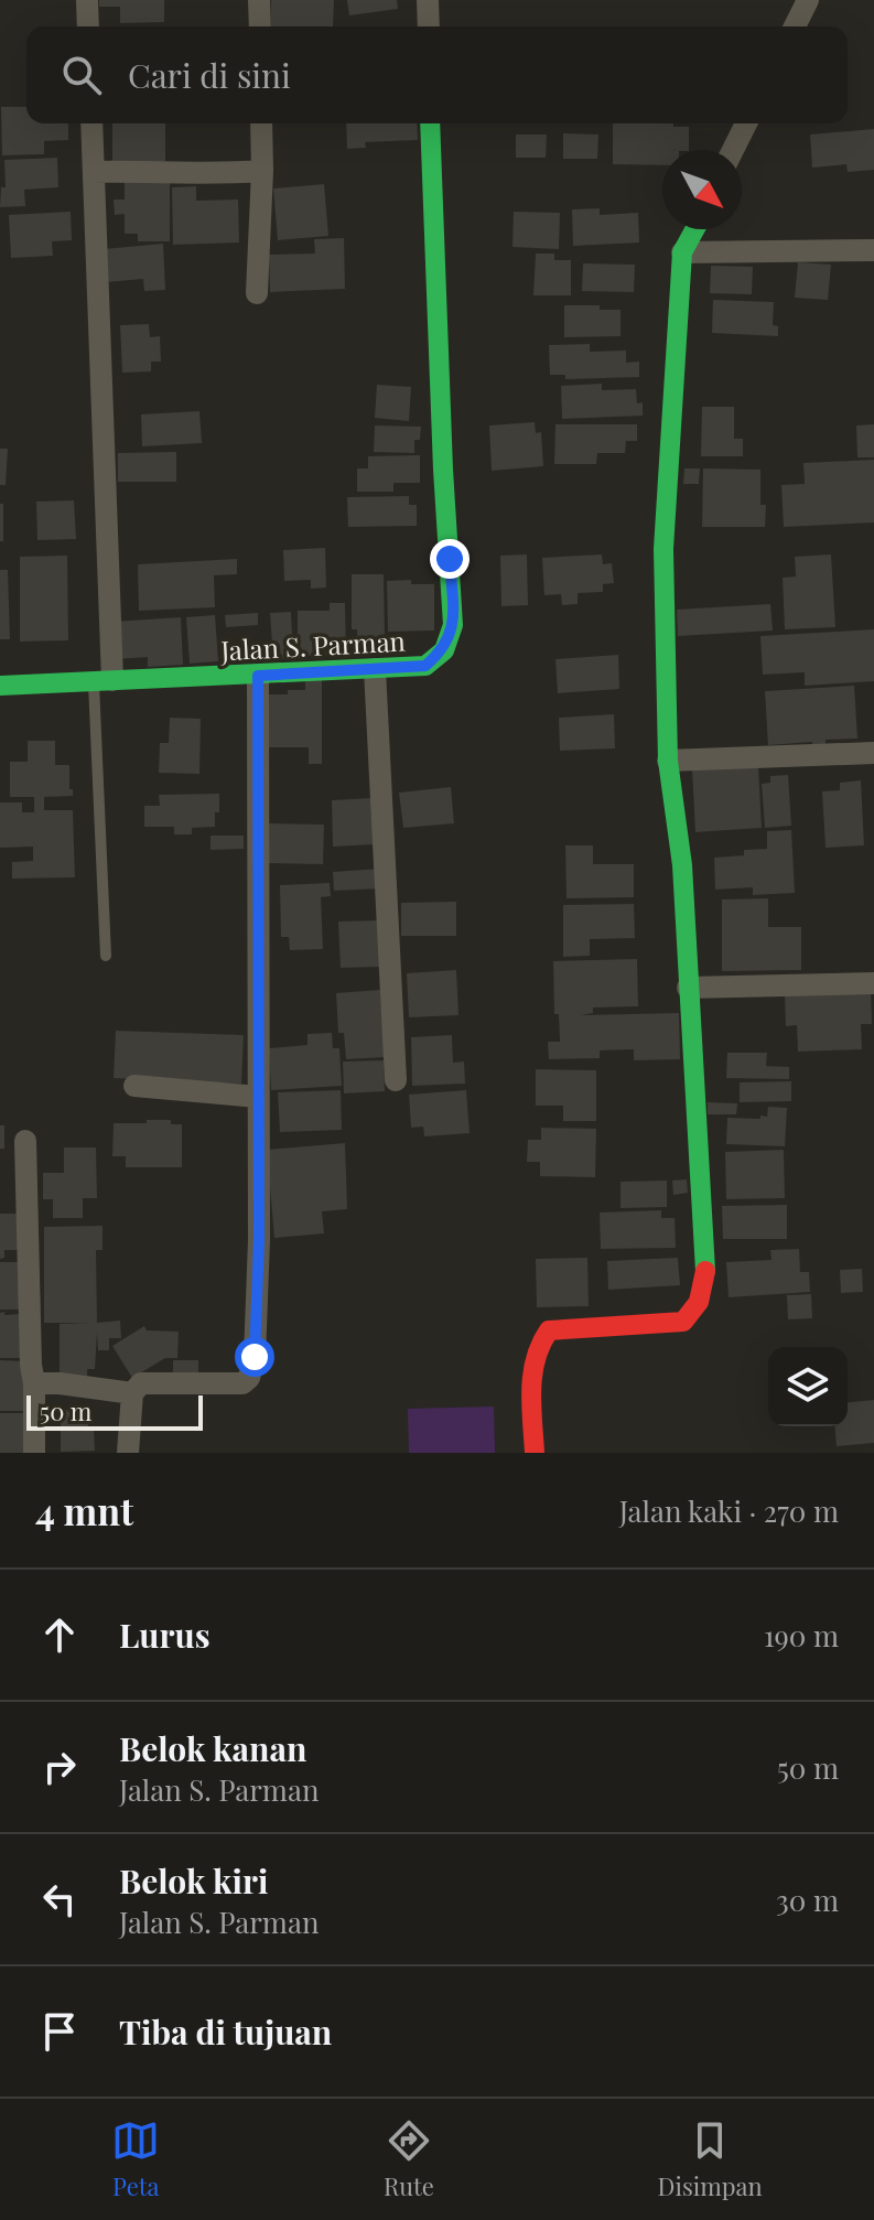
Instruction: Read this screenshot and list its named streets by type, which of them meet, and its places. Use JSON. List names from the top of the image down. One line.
{"streets":{"street":["Jalan S. Parman"]},"scale_bar":"50 m","north":"bottom right","page":{"search":"Cari di sini","scale":"50 m","heading":["4 mnt","Jalan kaki · 270 m"],"list":[["Lurus","190 m"],["Belok kanan","Jalan S. Parman","50 m"],["Belok kiri","Jalan S. Parman","30 m"],"Tiba di tujuan"],"nav":["Peta","Rute","Disimpan"]}}
